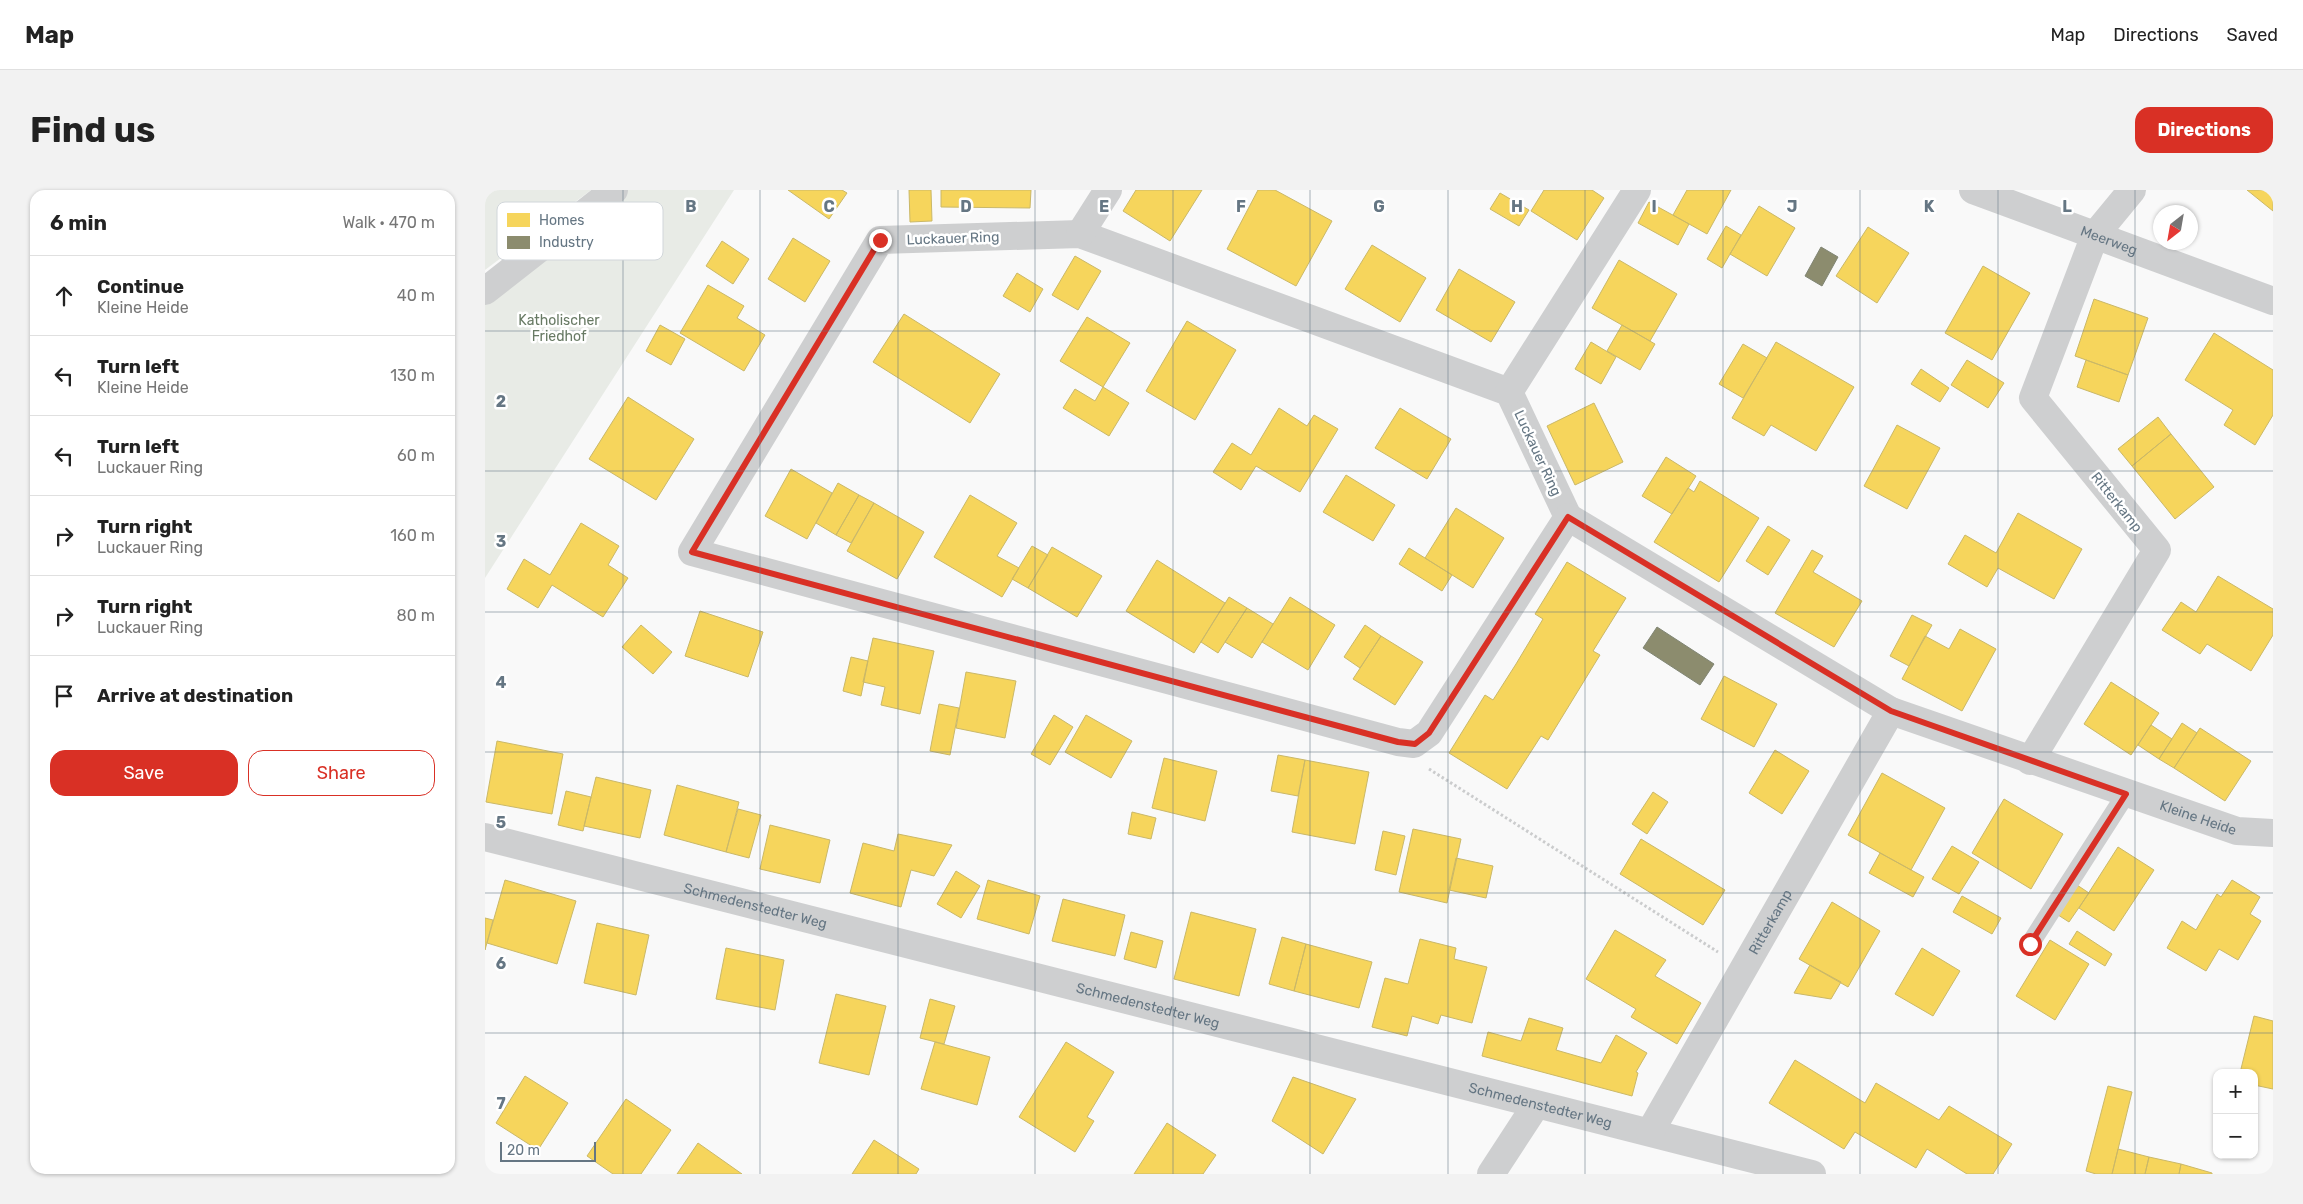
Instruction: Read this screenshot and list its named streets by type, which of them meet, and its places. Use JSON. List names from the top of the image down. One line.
{"streets":{"street":["Luckauer Ring","Meerweg","Ritterkamp","Kleine Heide","Schmedenstedter Weg"]},"crossings":[["Luckauer Ring","Kleine Heide"],["Meerweg","Ritterkamp"],["Ritterkamp","Kleine Heide"],["Ritterkamp","Schmedenstedter Weg"]],"parks":["Katholischer Friedhof"],"legend":["Homes","Industry"],"scale_bar":"20 m","north":"bottom left","page":{"header":"Map","nav":["Map","Directions","Saved"],"buttons":["Directions",["Save","Share"]],"title":"Find us","heading":["6 min","Walk · 470 m"],"list":[["Continue","Kleine Heide","40 m"],["Turn left","Kleine Heide","130 m"],["Turn left","Luckauer Ring","60 m"],["Turn right","Luckauer Ring","160 m"],["Turn right","Luckauer Ring","80 m"],"Arrive at destination"],"map_buttons":["+","−"],"scale":"20 m"},"grid":{"columns":["B","C","D","E","F","G","H","I","J","K","L"],"rows":["2","3","4","5","6","7"]}}
